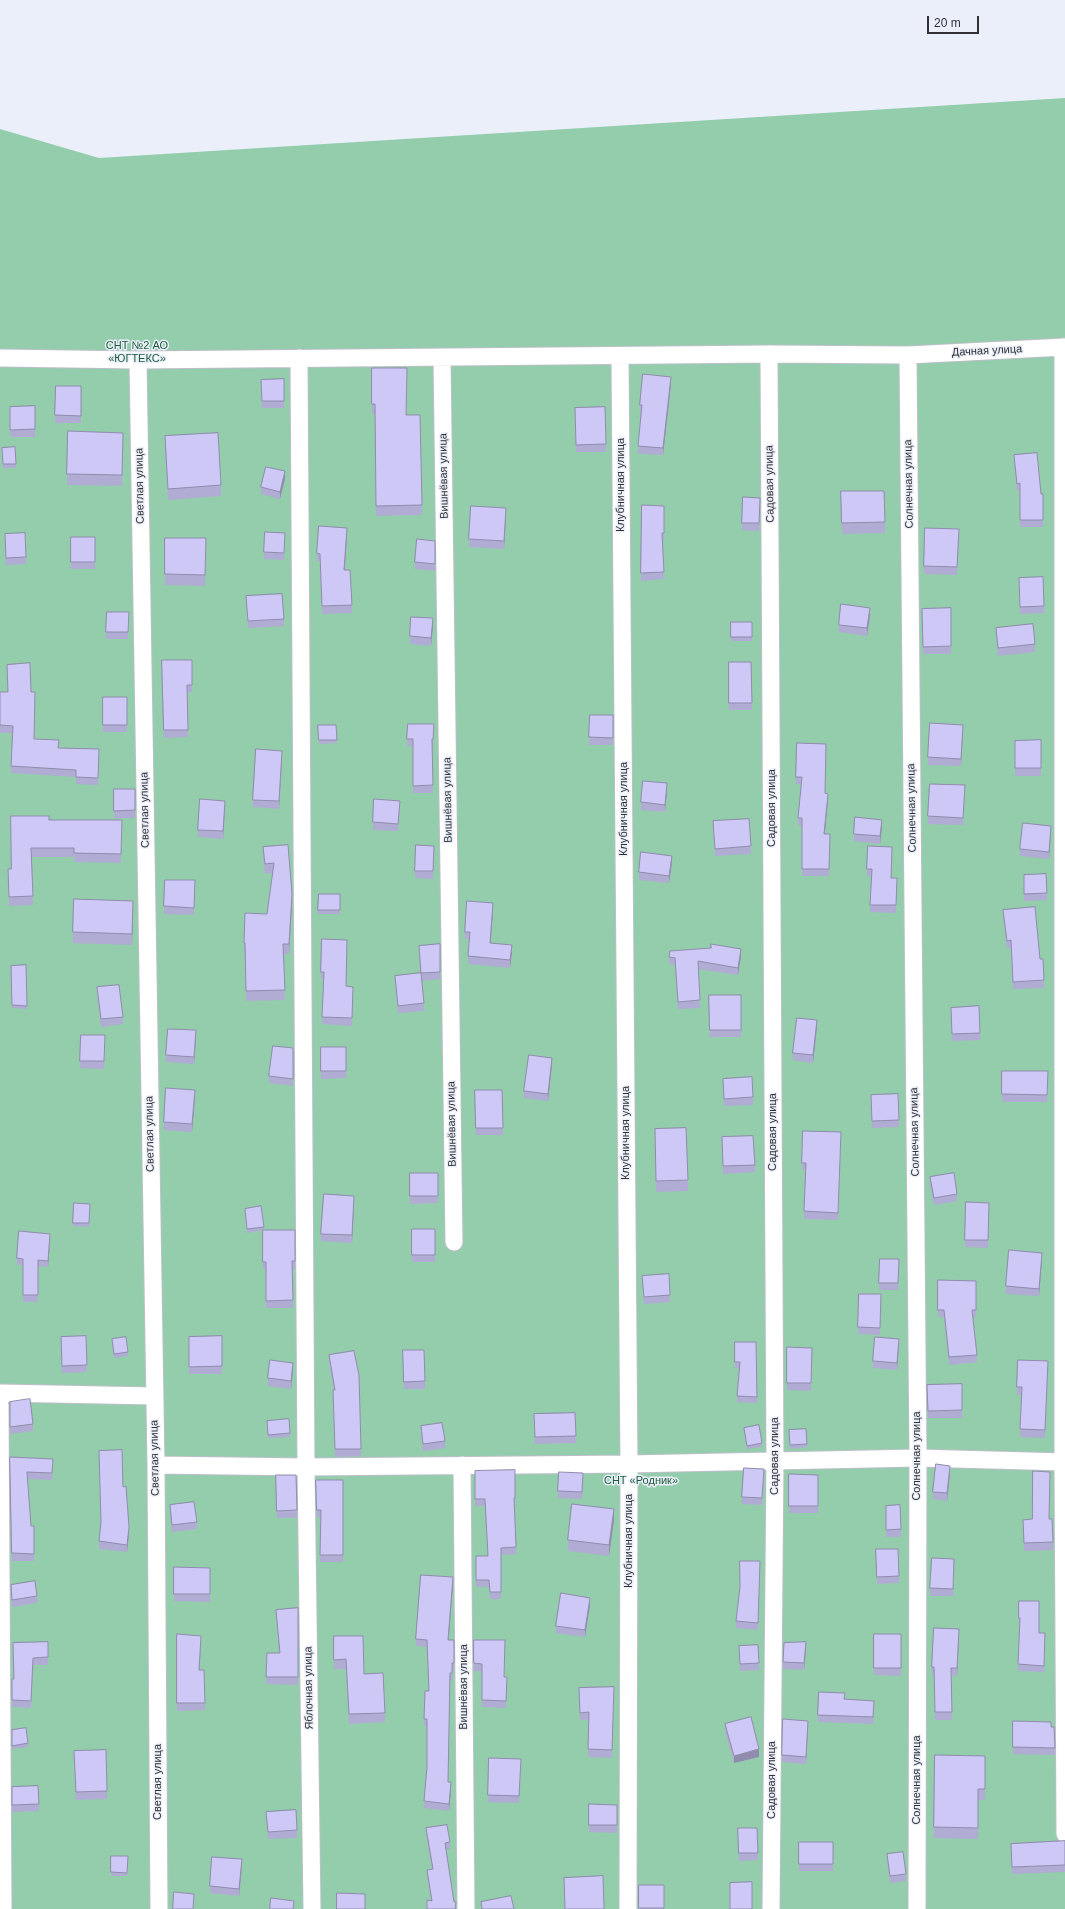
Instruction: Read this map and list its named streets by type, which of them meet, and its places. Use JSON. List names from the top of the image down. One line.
{"streets":{"street":["Дачная улица","Вишнёвая улица","Садовая улица","Солнечная улица","Клубничная улица","Светлая улица","Яблочная улица"]},"crossings":[["Дачная улица","Вишнёвая улица"],["Дачная улица","Садовая улица"],["Дачная улица","Солнечная улица"],["Дачная улица","Клубничная улица"],["Дачная улица","Светлая улица"],["Дачная улица","Яблочная улица"]],"parks":["СНТ №2 АО «ЮГТЕКС»","СНТ «Родник»"],"scale_bar":"20 m"}
